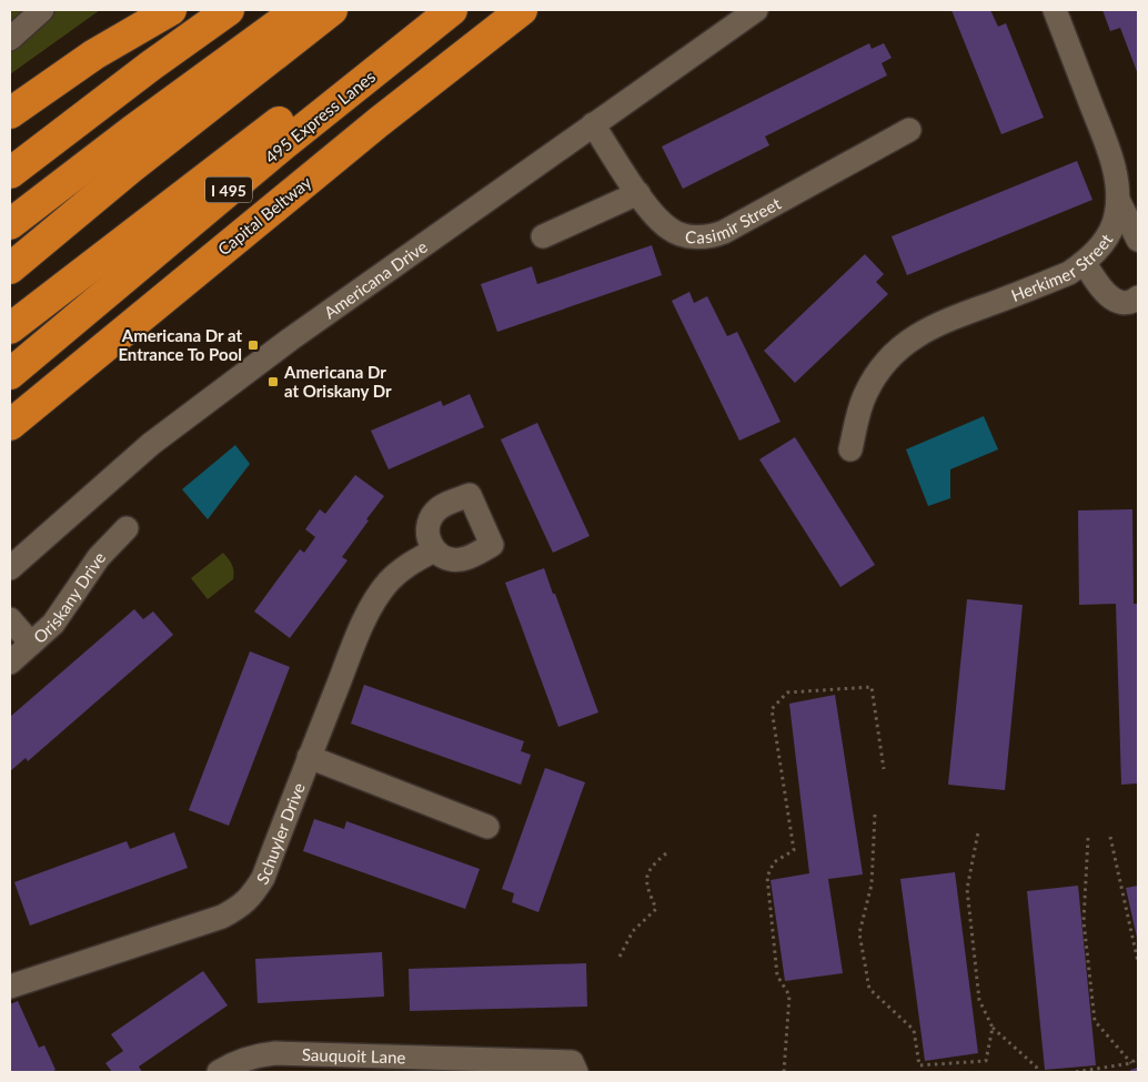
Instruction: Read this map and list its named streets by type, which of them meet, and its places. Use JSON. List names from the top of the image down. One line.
{"streets":{"highway":["495 Express Lanes","I 495","Capital Beltway"],"street":["Casimir Street","Herkimer Street","Americana Drive","Oriskany Drive","Schuyler Drive","Sauquoit Lane"]},"crossings":[["Casimir Street","Americana Drive"]],"places":{"transit":["Americana Dr at Entrance To Pool","Americana Dr at Oriskany Dr"]}}
